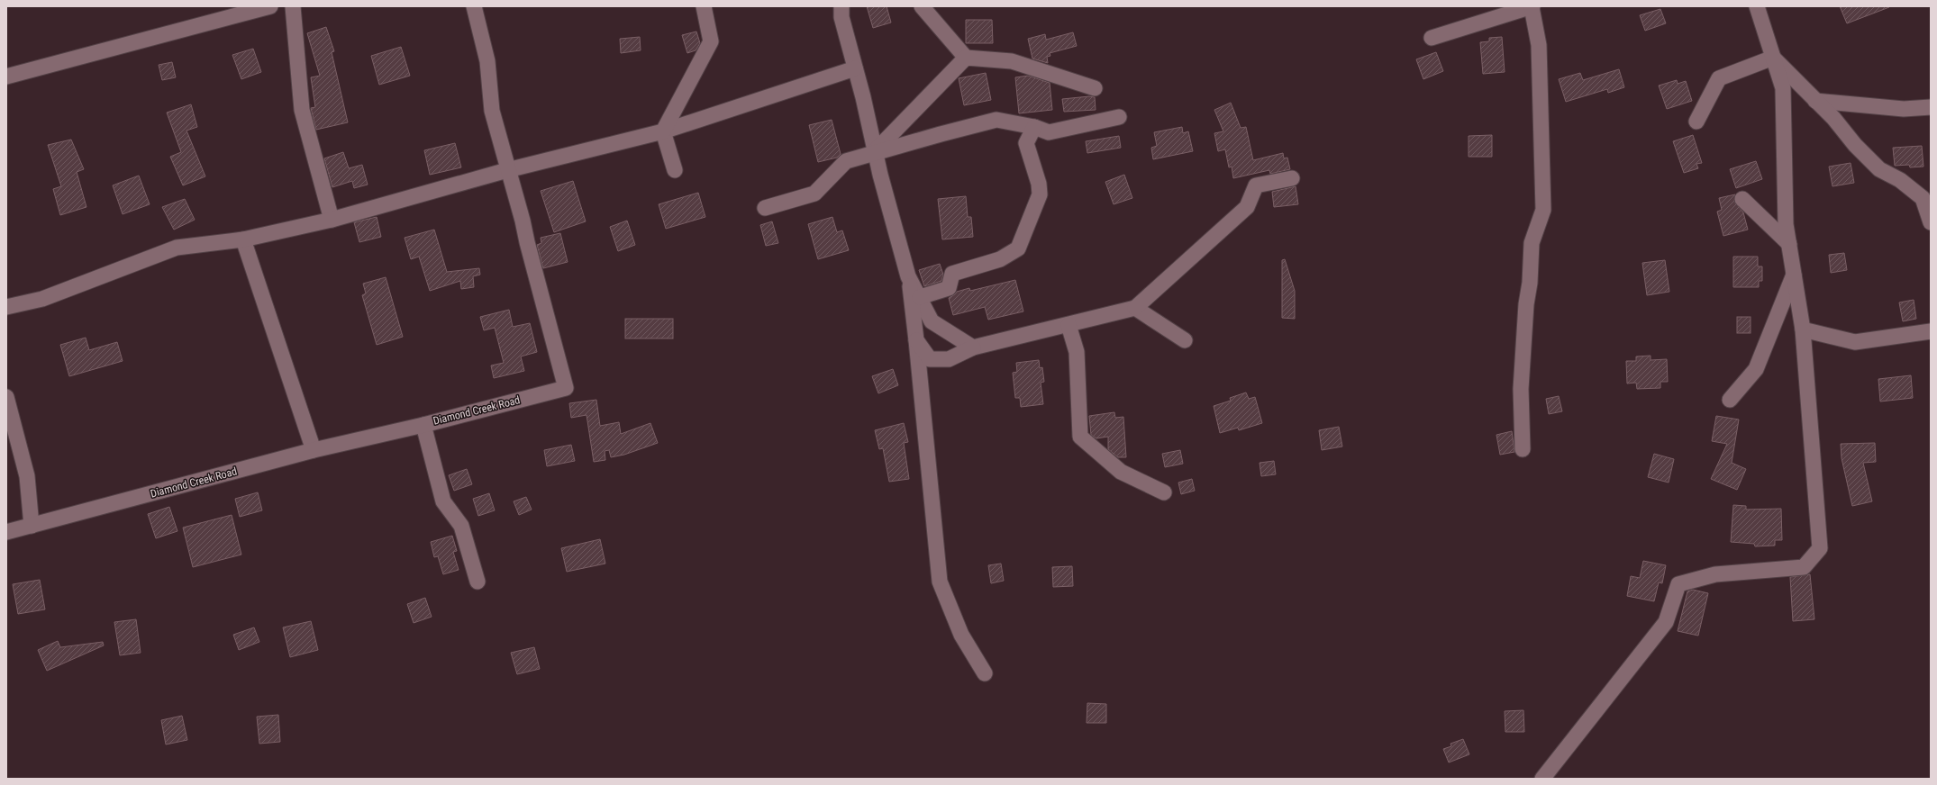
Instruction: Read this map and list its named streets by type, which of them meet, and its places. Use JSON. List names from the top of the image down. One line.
{"streets":{"street":["Diamond Creek Road"]}}
